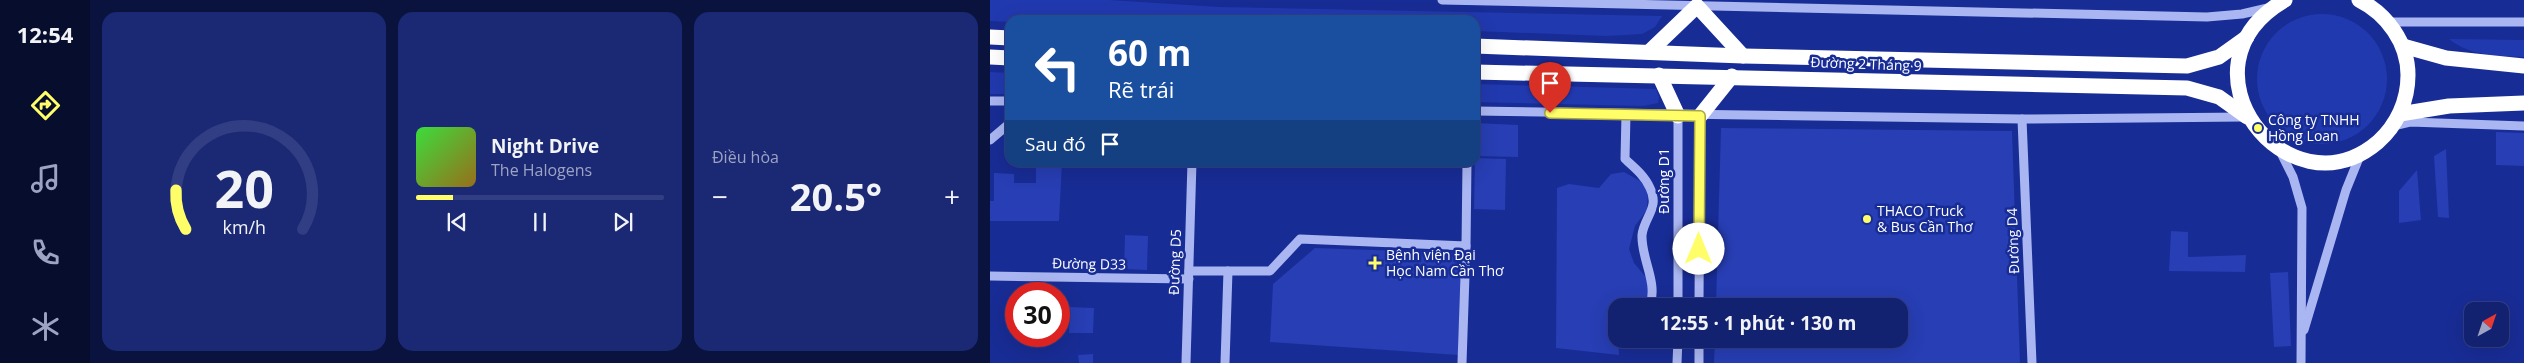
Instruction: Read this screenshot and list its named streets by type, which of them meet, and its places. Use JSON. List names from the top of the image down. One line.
{"streets":{"highway":["Đường 2 Tháng 9"],"street":["Đường D1","Đường D4","Đường D5","Đường D33"]},"crossings":[["Đường D5","Đường D33"]],"places":{"other":["Công ty TNHH Hồng Loan","THACO Truck & Bus Cần Thơ"],"health":["Bệnh viện Đại Học Nam Cần Thơ"]},"north":"top right","page":{"tabs":"12:54","tile":"Điều hòa","turn":["60 m","Rẽ trái"],"then":"Sau đó","song":["Night Drive","The Halogens"],"heat":["−","20.5°","+"],"limit":"30","trip":"12:55 · 1 phút · 130 m","gauge":["20","km/h"]}}
